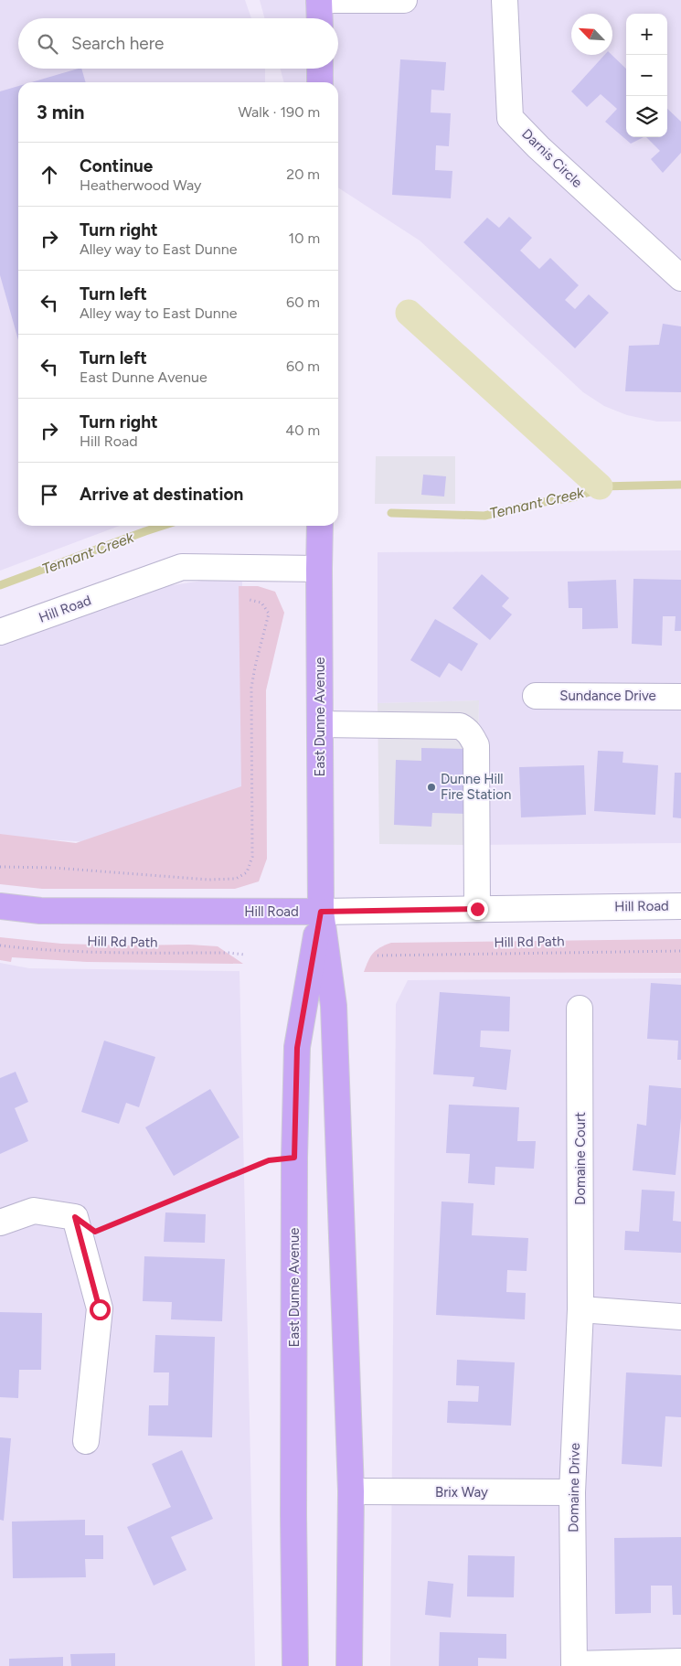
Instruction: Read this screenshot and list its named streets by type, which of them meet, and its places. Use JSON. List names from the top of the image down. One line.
{"streets":{"main road":["Hill Road","East Dunne Avenue"],"street":["Darnis Circle","Sundance Drive","Domaine Court","Domaine Drive","Brix Way"],"path":["Hill Rd Path"]},"crossings":[["Hill Road","East Dunne Avenue"],["East Dunne Avenue","Brix Way"],["Domaine Court","Domaine Drive"],["Domaine Drive","Brix Way"]],"water":["Tennant Creek"],"places":["Dunne Hill Fire Station"],"north":"top left","page":{"map_buttons":["+","−"],"search":"Search here","heading":["3 min","Walk · 190 m"],"list":[["Continue","Heatherwood Way","20 m"],["Turn right","Alley way to East Dunne","10 m"],["Turn left","Alley way to East Dunne","60 m"],["Turn left","East Dunne Avenue","60 m"],["Turn right","Hill Road","40 m"],"Arrive at destination"]}}
